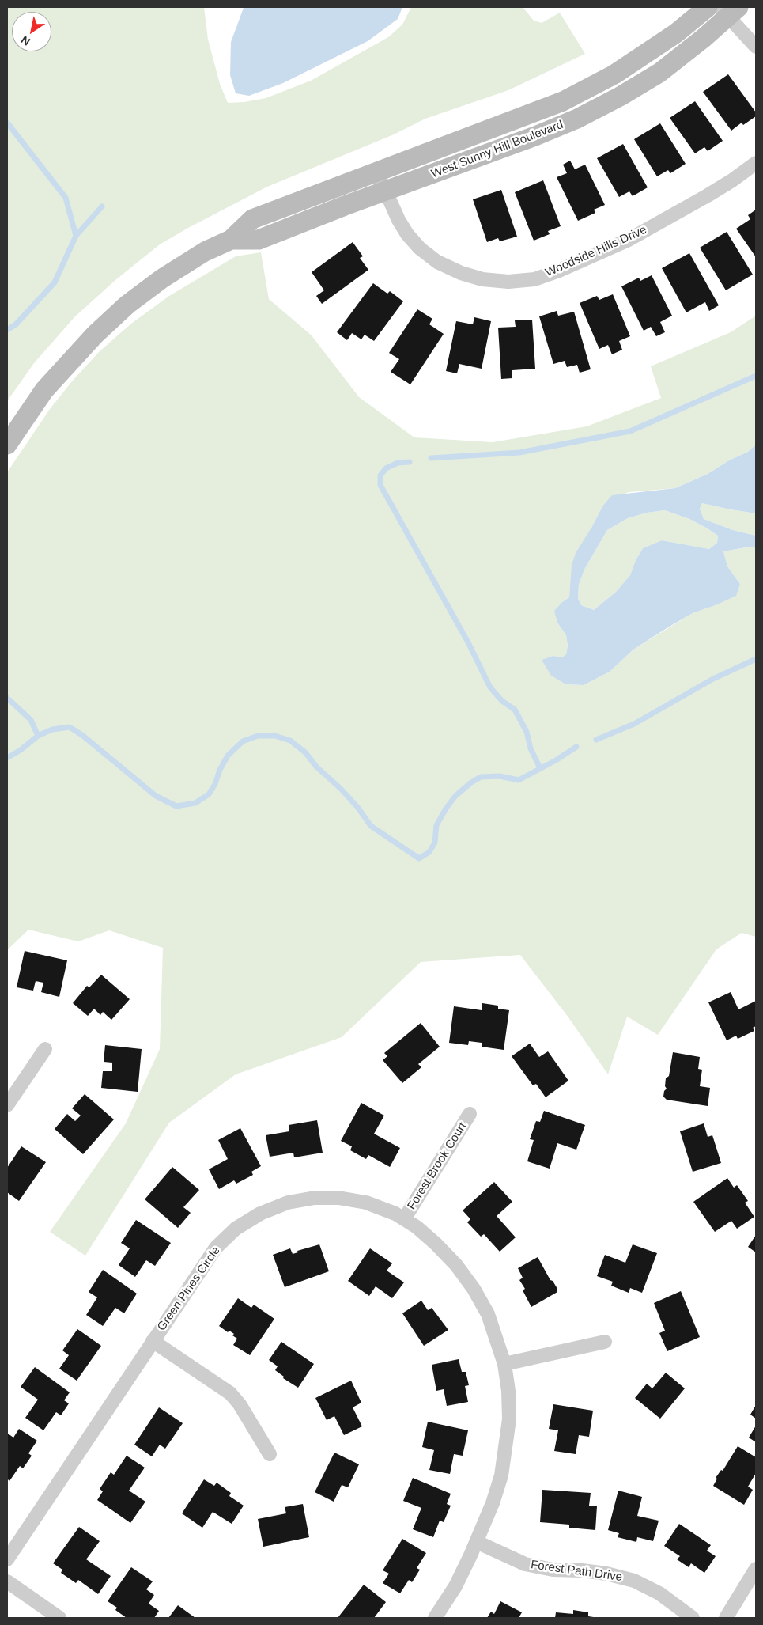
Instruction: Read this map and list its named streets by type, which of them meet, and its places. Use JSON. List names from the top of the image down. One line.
{"streets":{"street":["West Sunny Hill Boulevard","Woodside Hills Drive","Forest Brook Court","Green Pines Circle","Forest Path Drive"]},"crossings":[["West Sunny Hill Boulevard","Woodside Hills Drive"],["Forest Brook Court","Green Pines Circle"],["Green Pines Circle","Forest Path Drive"]],"north":"bottom left"}
